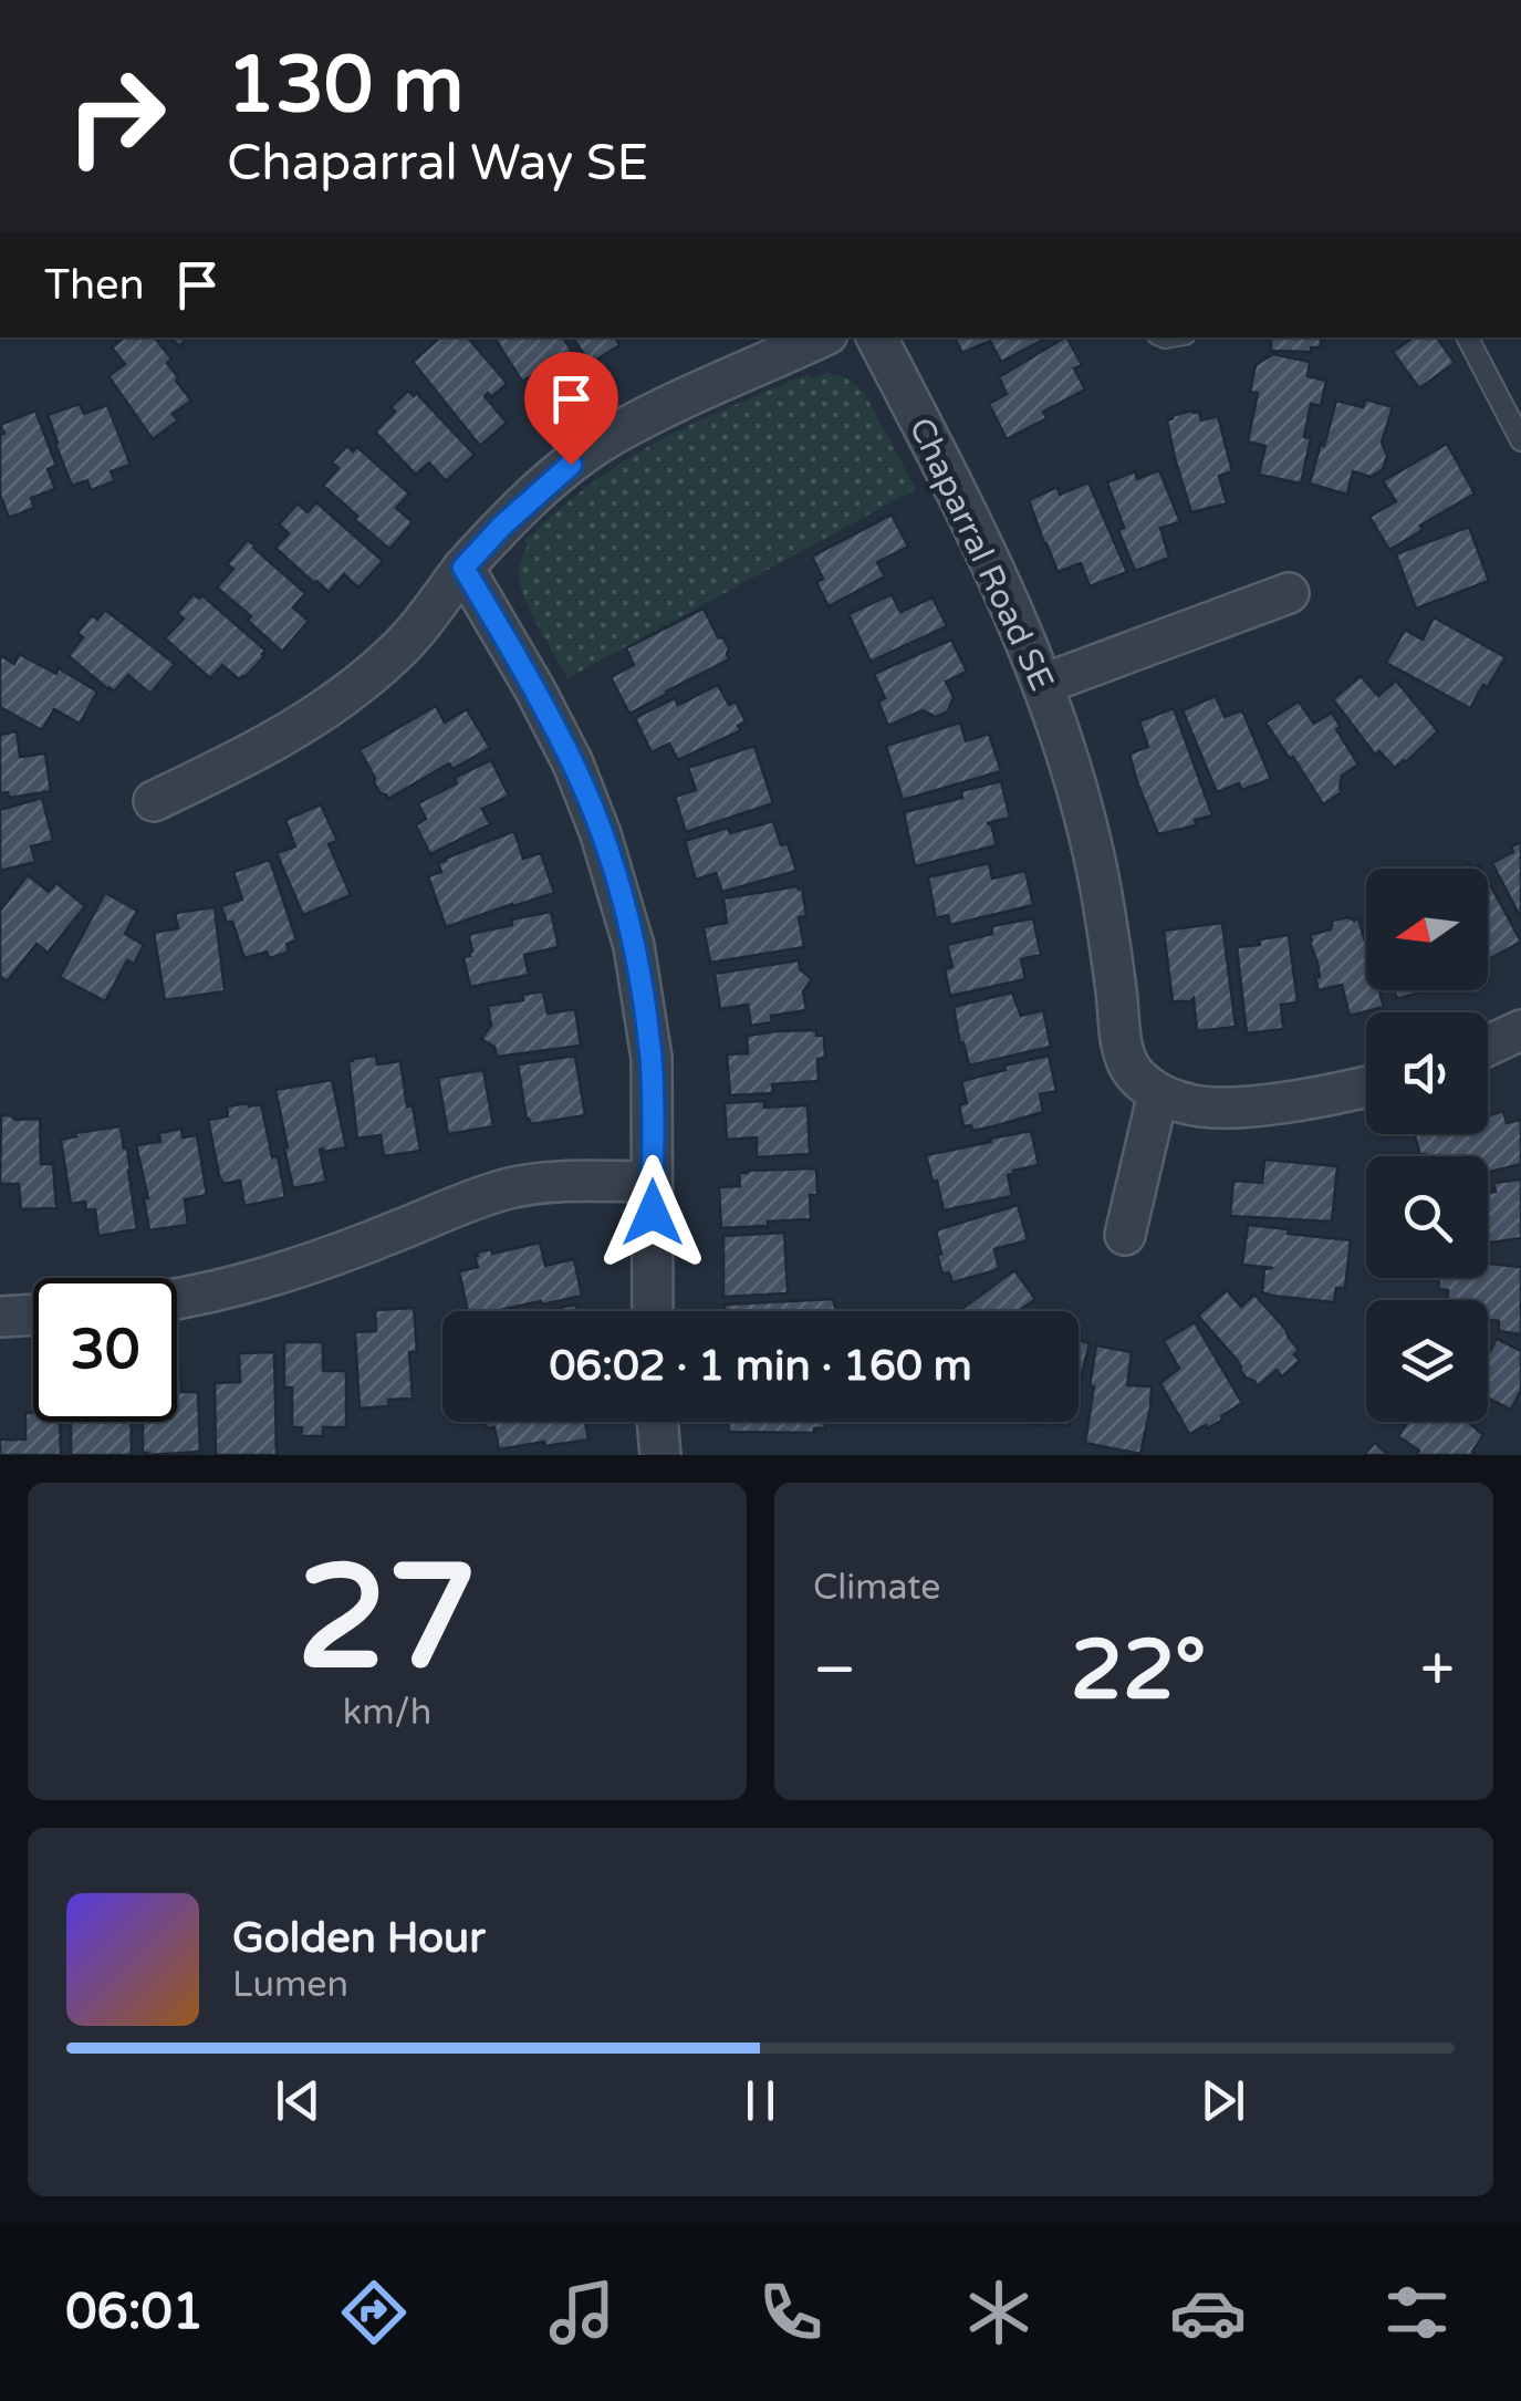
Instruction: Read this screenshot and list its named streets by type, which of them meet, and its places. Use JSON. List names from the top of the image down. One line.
{"streets":{"street":["Chaparral Road SE"]},"north":"left","page":{"turn":["130 m","Chaparral Way SE"],"then":"Then","limit":"30","trip":"06:02 · 1 min · 160 m","tile":[["27","km/h"],"Climate"],"heat":["−","22°","+"],"song":["Golden Hour","Lumen"],"tabs":"06:01"}}
